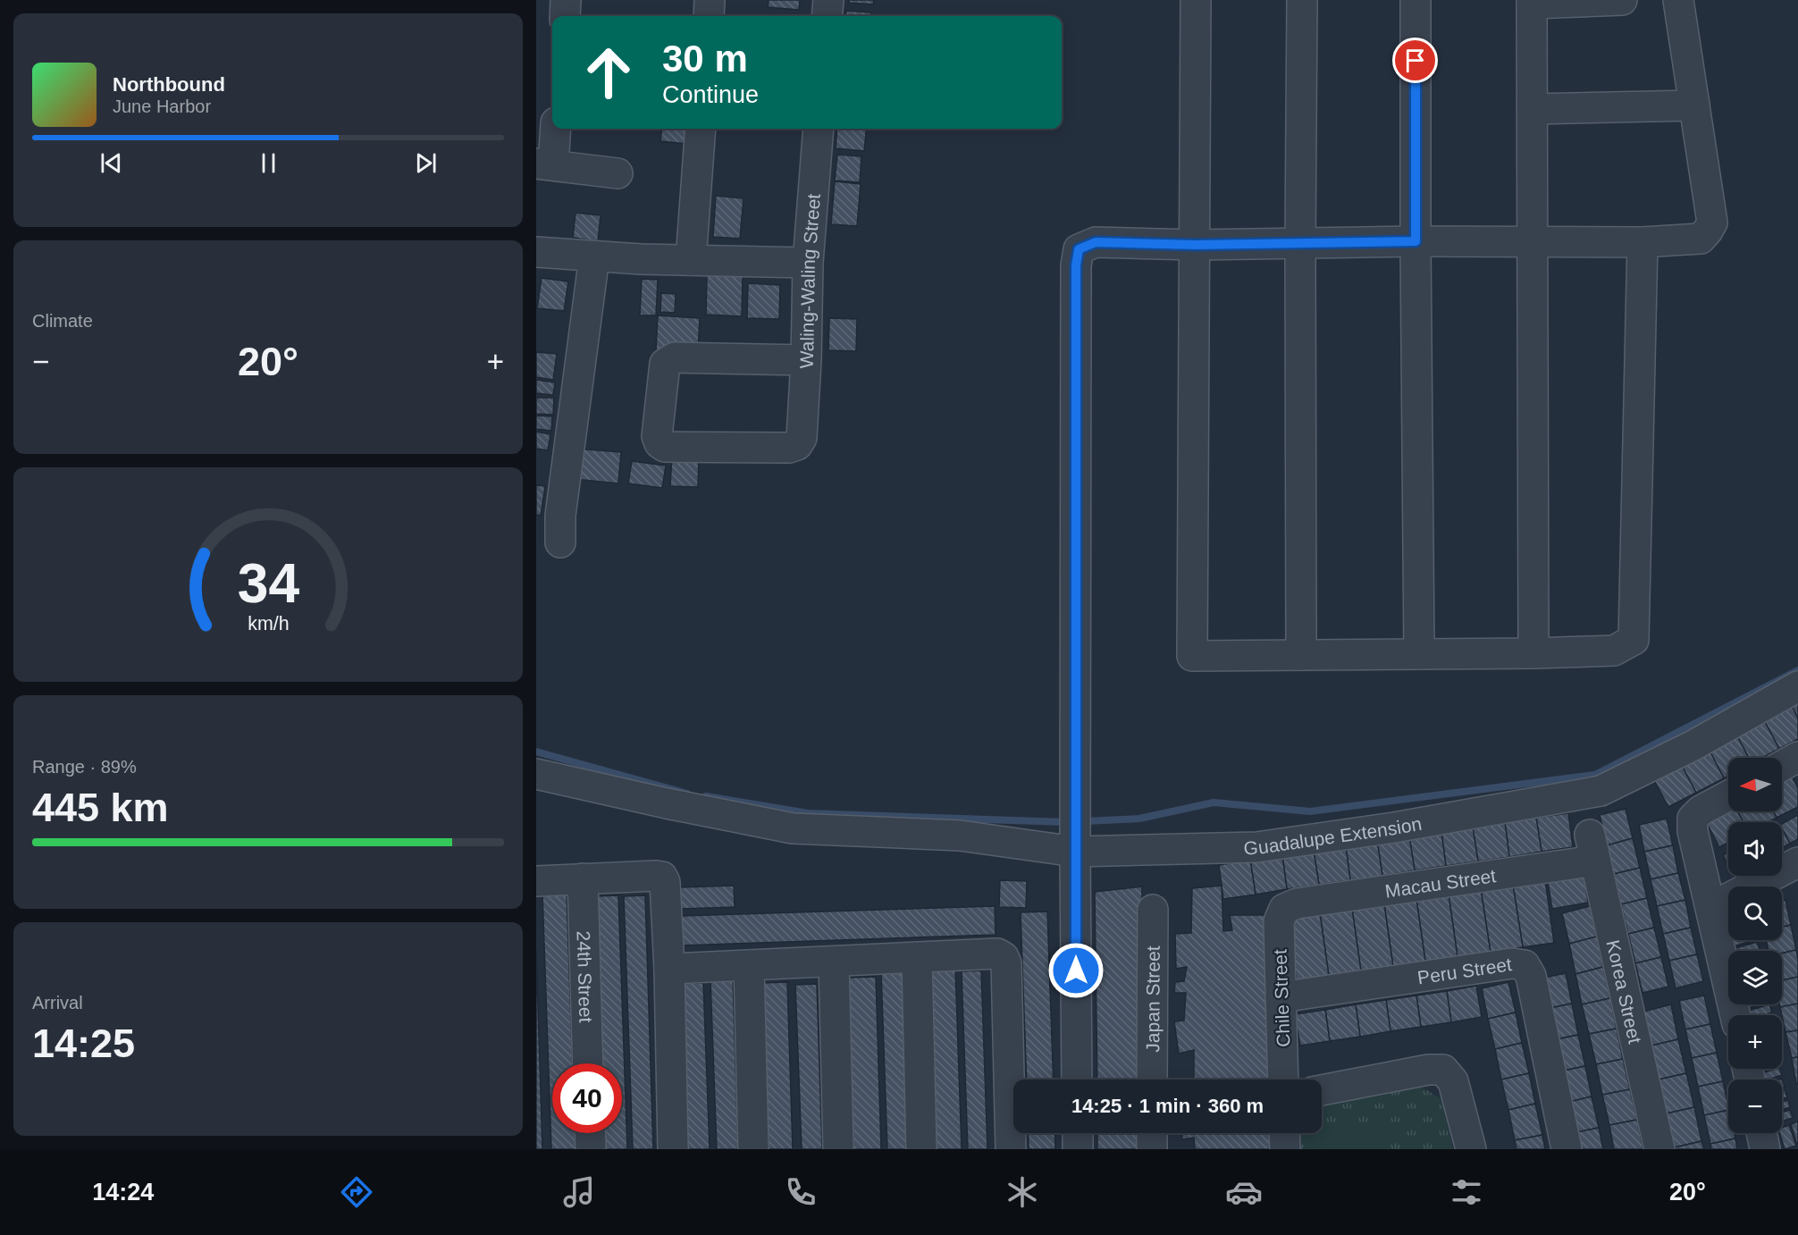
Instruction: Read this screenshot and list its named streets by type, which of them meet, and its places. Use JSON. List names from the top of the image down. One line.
{"streets":{"street":["Waling-Waling Street","Guadalupe Extension","Macau Street","Peru Street","24th Street","Korea Street","Chile Street","Japan Street"]},"crossings":[["Macau Street","Korea Street"],["Macau Street","Chile Street"],["Peru Street","Chile Street"]],"north":"left","page":{"turn":["30 m","Continue"],"song":["Northbound","June Harbor"],"tile":["Climate",["Range · 89%","445 km"],["Arrival","14:25"]],"heat":["−","20°","+"],"map_buttons":["+","−"],"limit":"40","trip":"14:25 · 1 min · 360 m","tabs":["14:24","20°"],"gauge":["34","km/h"]}}
